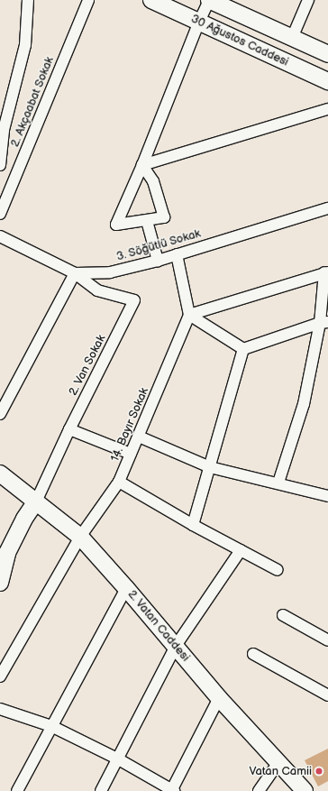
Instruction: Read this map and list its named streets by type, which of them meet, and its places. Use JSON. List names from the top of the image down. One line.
{"streets":{"main road":["30 Ağustos Caddesi","2. Vatan Caddesi"],"street":["2. Akçaabat Sokak","3. Söğütlü Sokak","2. Van Sokak","14. Bayır Sokak"]},"crossings":[["3. Söğütlü Sokak","2. Van Sokak"],["2. Van Sokak","2. Vatan Caddesi"],["14. Bayır Sokak","2. Vatan Caddesi"]],"places":["Vatan Camii"]}
